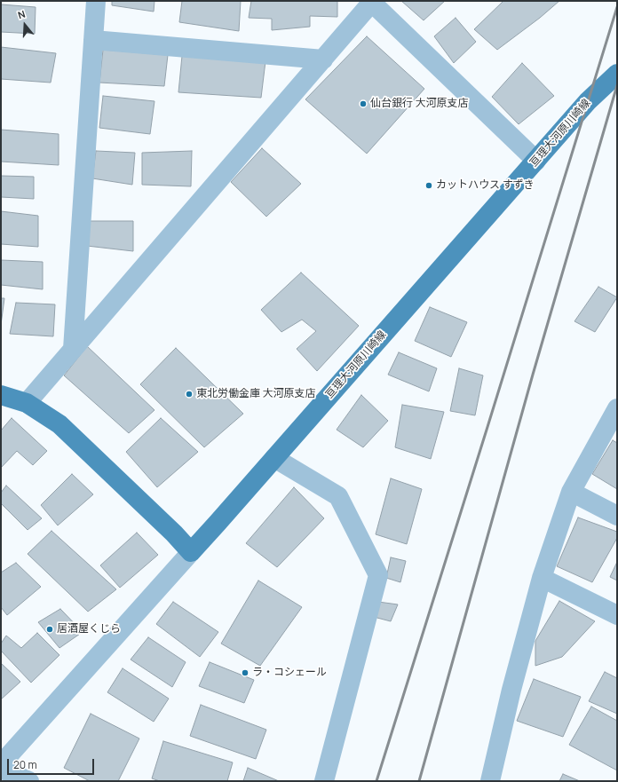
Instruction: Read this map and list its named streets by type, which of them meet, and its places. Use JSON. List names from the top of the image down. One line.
{"streets":{"main road":["亘理大河原川崎線"]},"places":["仙台銀行 大河原支店","カットハウス すずき","東北労働金庫 大河原支店","居酒屋くじら","ラ・コシェール"],"scale_bar":"20 m","north":"top"}
